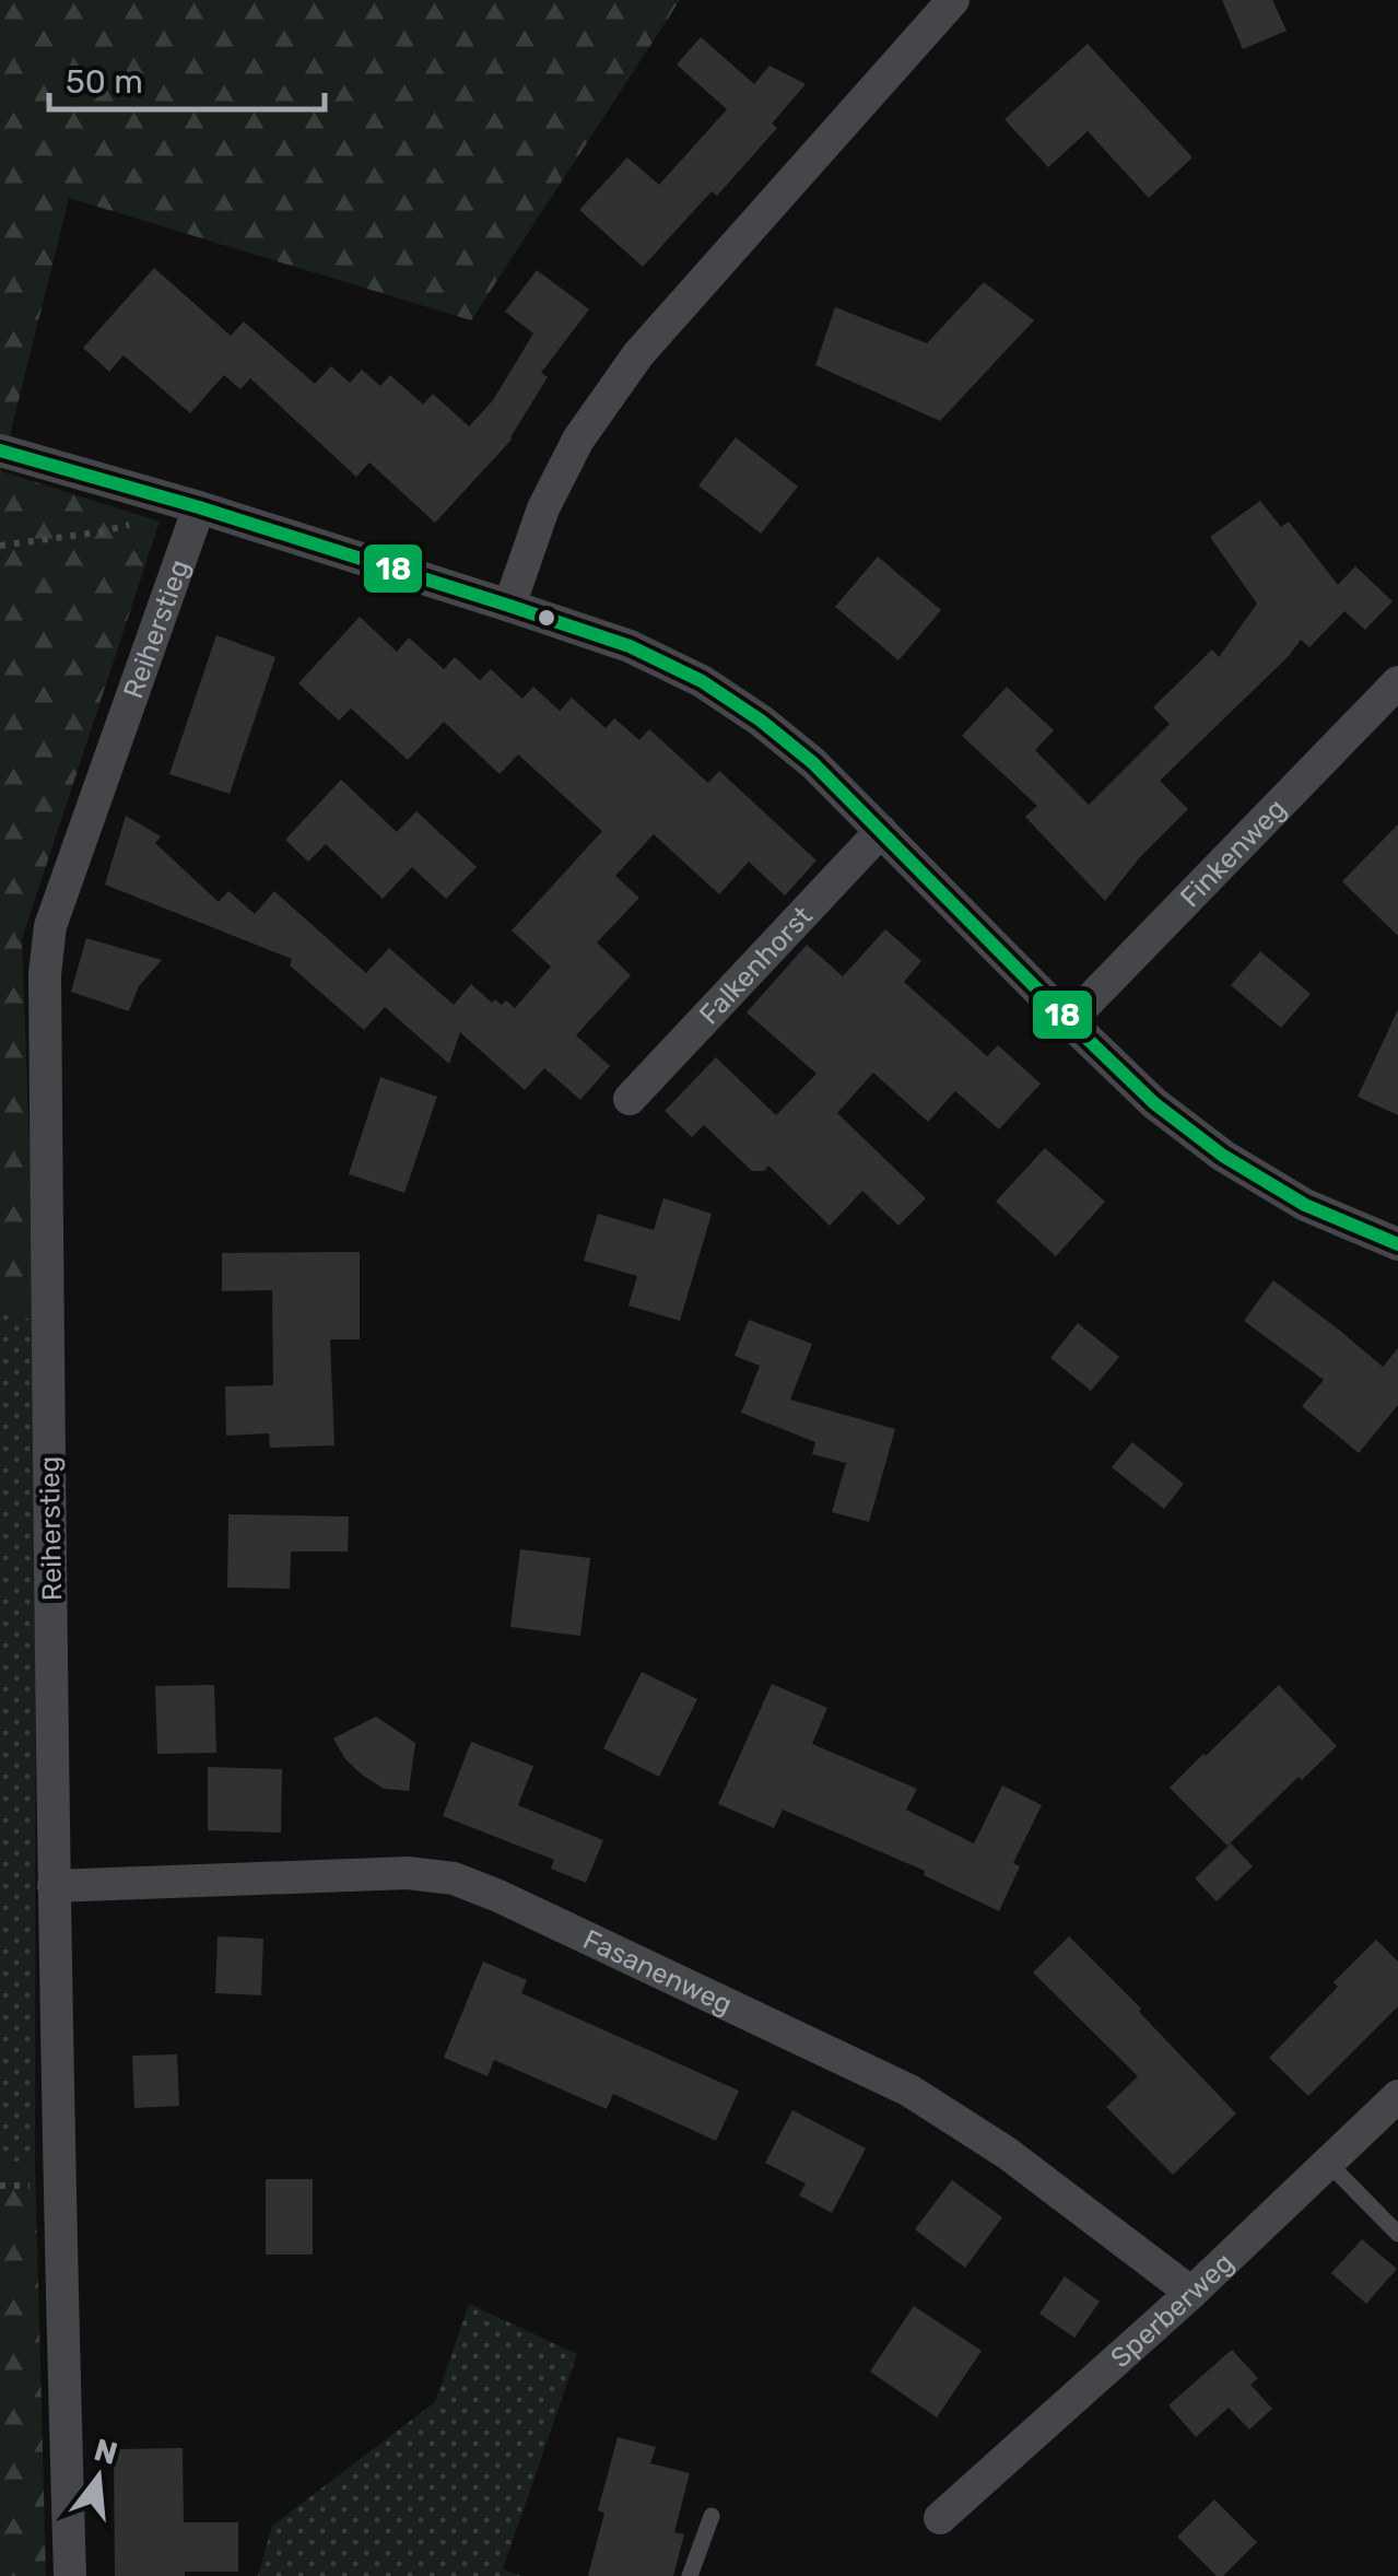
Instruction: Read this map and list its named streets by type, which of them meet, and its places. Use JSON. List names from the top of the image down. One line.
{"streets":{"street":["Reiherstieg","Finkenweg","Falkenhorst","Fasanenweg","Sperberweg"]},"crossings":[["Reiherstieg","Fasanenweg"],["Fasanenweg","Sperberweg"]],"lines":["transit line 18"],"scale_bar":"50 m","north":"top"}
